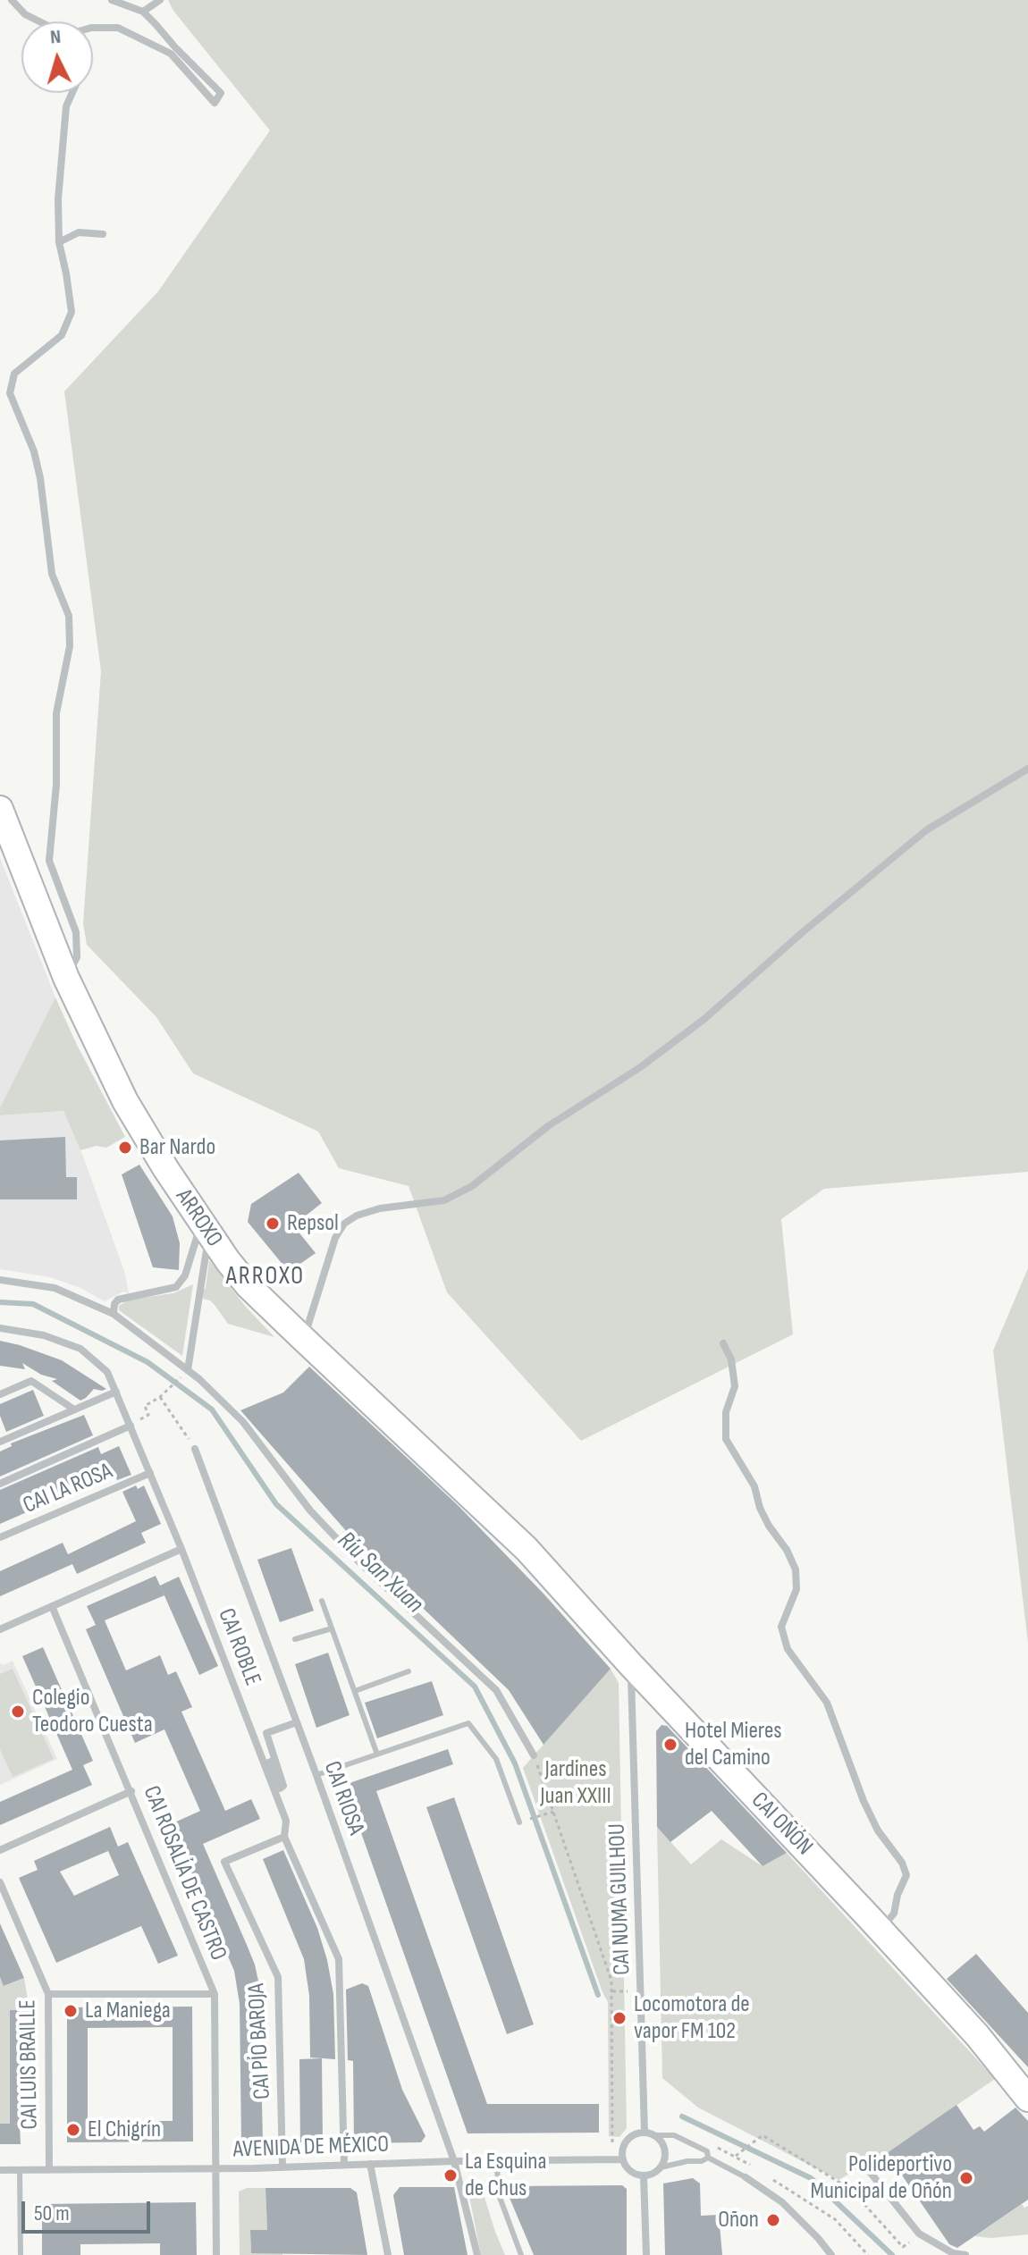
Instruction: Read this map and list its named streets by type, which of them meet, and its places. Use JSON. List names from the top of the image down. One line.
{"streets":{"street":["ARROXO","CAI LA ROSA","CAI ROBLE","CAI RIOSA","CAI OÑÓN","CAI ROSALÍA DE CASTRO","CAI NUMA GUILHOU","CAI PÍO BAROJA","CAI LUIS BRAILLE","AVENIDA DE MÉXICO"]},"crossings":[["ARROXO","CAI OÑÓN"],["CAI LA ROSA","CAI ROBLE"],["CAI ROBLE","CAI PÍO BAROJA"],["CAI ROBLE","AVENIDA DE MÉXICO"],["CAI RIOSA","AVENIDA DE MÉXICO"],["CAI OÑÓN","CAI NUMA GUILHOU"],["CAI ROSALÍA DE CASTRO","AVENIDA DE MÉXICO"],["CAI NUMA GUILHOU","AVENIDA DE MÉXICO"],["CAI PÍO BAROJA","AVENIDA DE MÉXICO"],["CAI LUIS BRAILLE","AVENIDA DE MÉXICO"]],"districts":["ARROXO"],"water":["Ríu San Xuan"],"parks":["Jardines Juan XXIII"],"places":["Bar Nardo","Repsol","Colegio Teodoro Cuesta","Hotel Mieres del Camino","La Maniega","Locomotora de vapor FM 102","El Chigrín","La Esquina de Chus","Polideportivo Municipal de Oñón","Oñon"],"scale_bar":"50 m","north":"top"}
